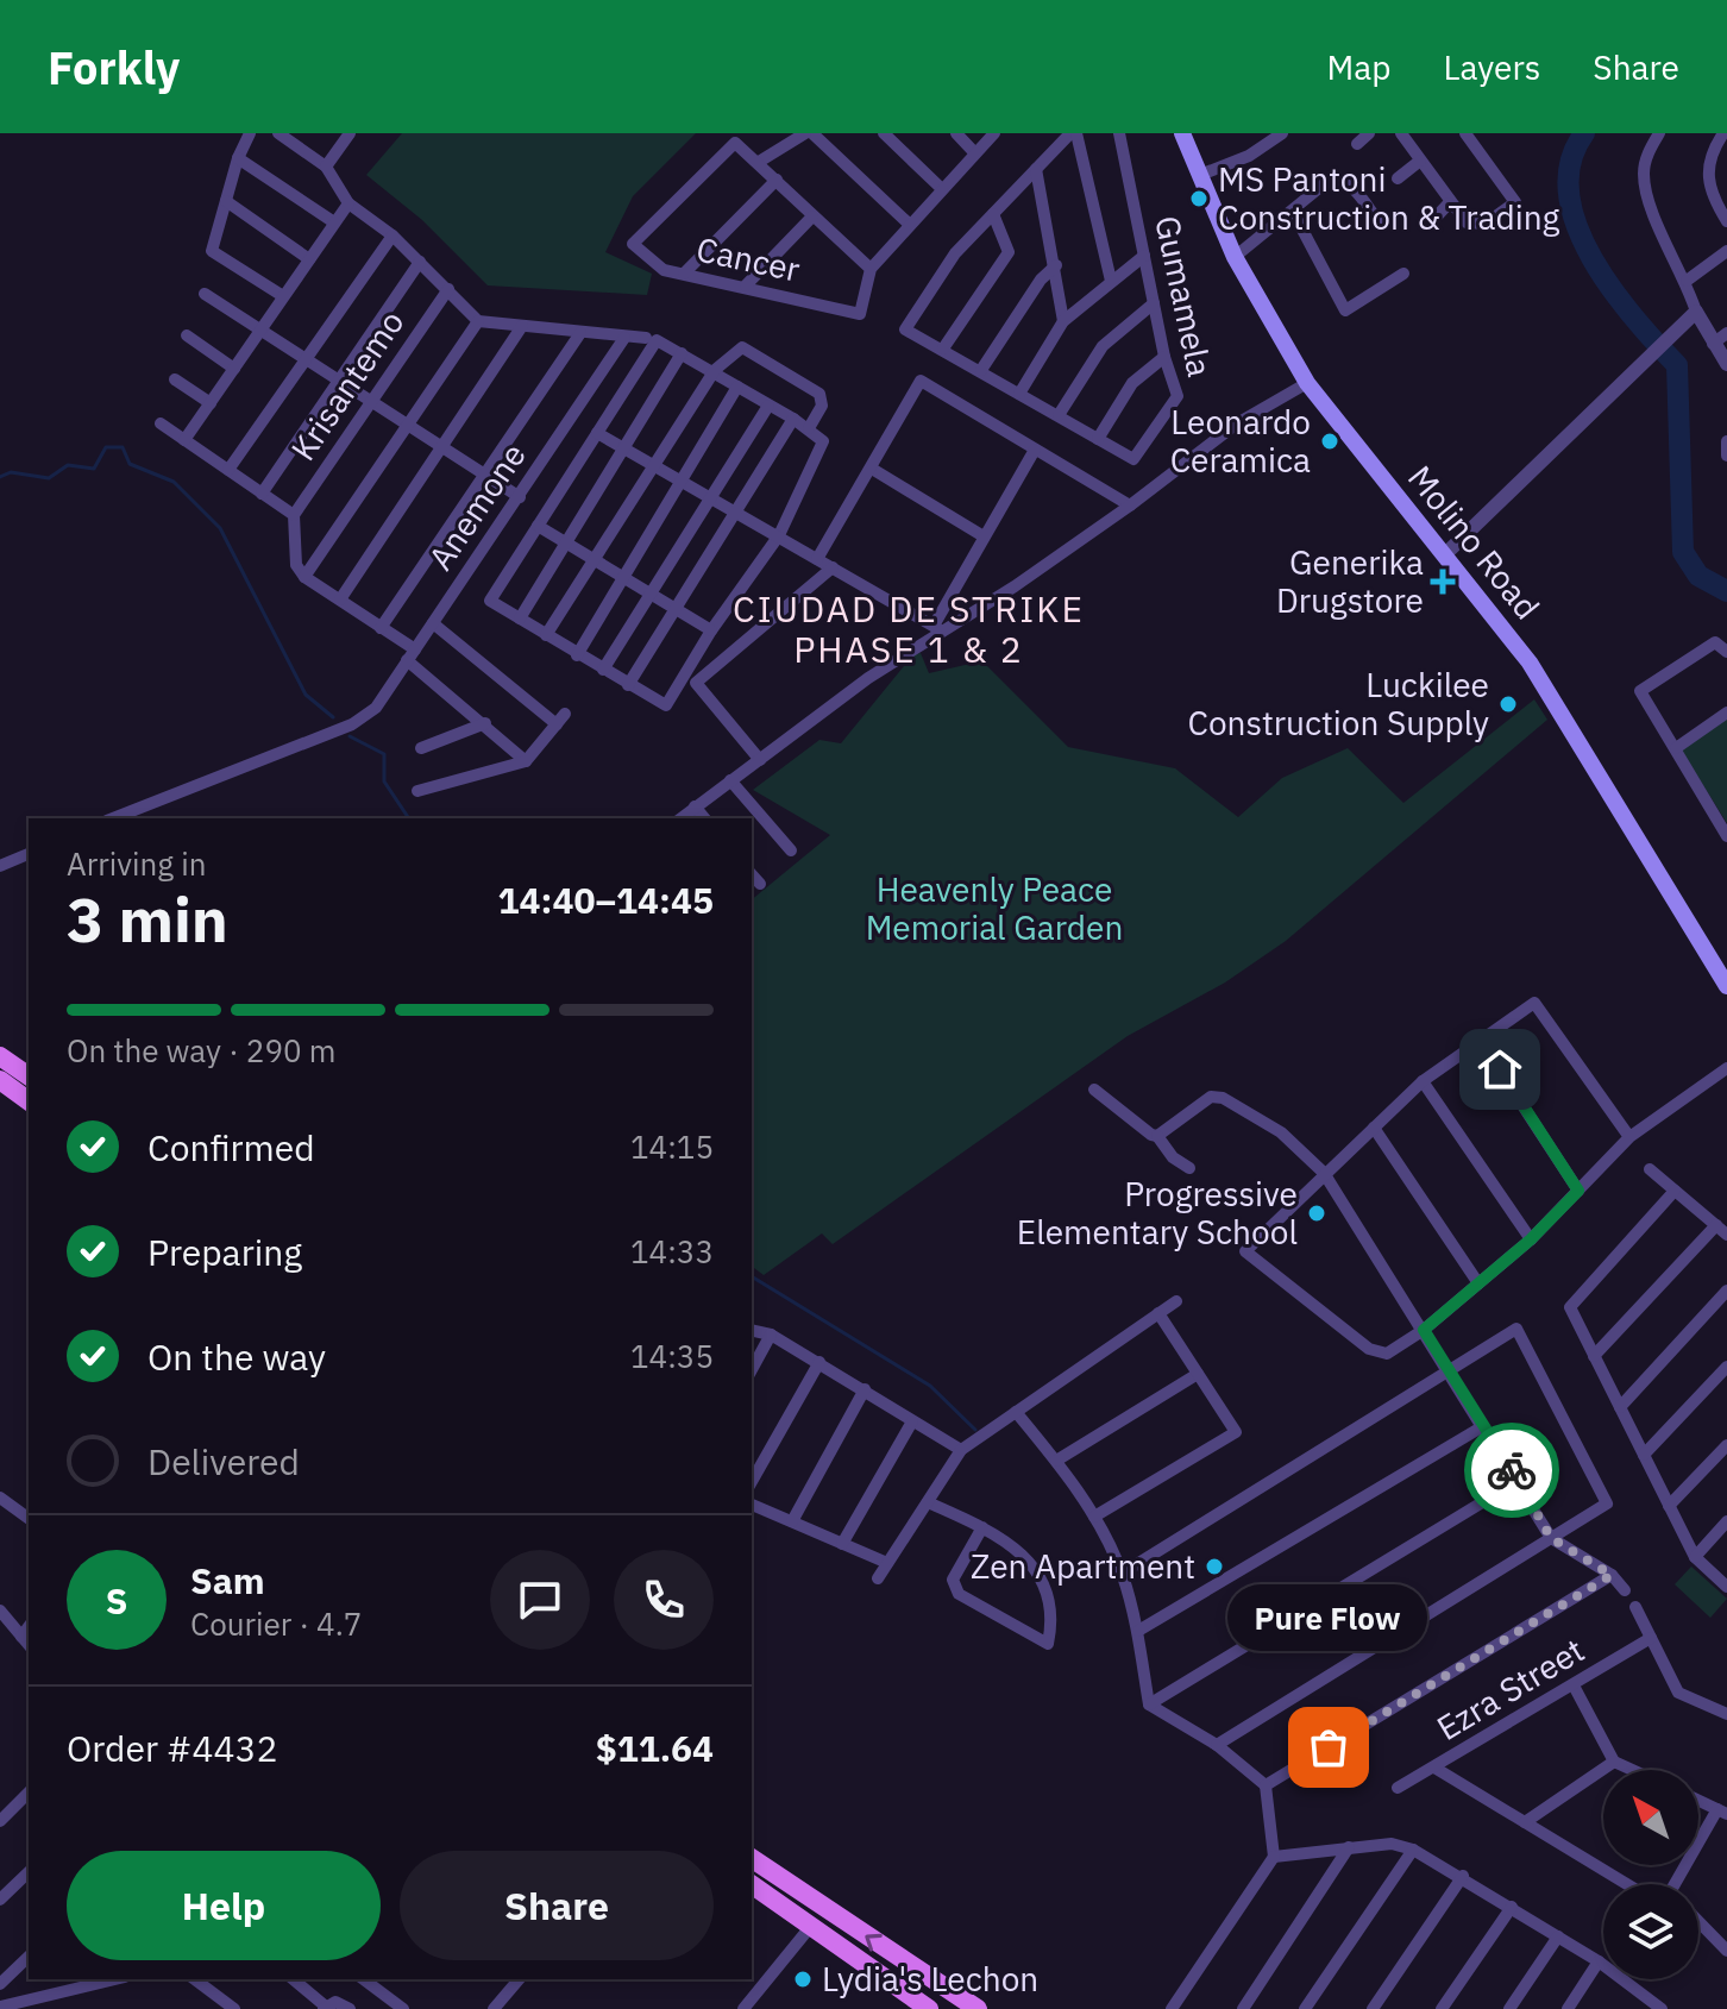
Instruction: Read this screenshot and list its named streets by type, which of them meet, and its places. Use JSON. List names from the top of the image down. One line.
{"streets":{"main road":["Molino Road"],"street":["Cancer","Gumamela","Krisantemo","Anemone","Ezra Street"]},"districts":["CIUDAD DE STRIKE PHASE 1 & 2"],"parks":["Heavenly Peace Memorial Garden"],"places":{"other":["MS Pantoni Construction & Trading","Leonardo Ceramica","Luckilee Construction Supply","Progressive Elementary School","Zen Apartment","Pure Flow","Lydia's Lechon"],"health":["Generika Drugstore"]},"north":"top left","page":{"header":"Forkly","nav":["Map","Layers","Share"],"heading":["3 min","Arriving in","14:40–14:45"],"panel":["Sam","Courier · 4.7","Order #4432","$11.64"],"bar":"On the way · 290 m","list":[["Confirmed","14:15"],["Preparing","14:33"],["On the way","14:35"],"Delivered"],"round":"S","bubble":"Pure Flow","buttons":["Help","Share"]}}
